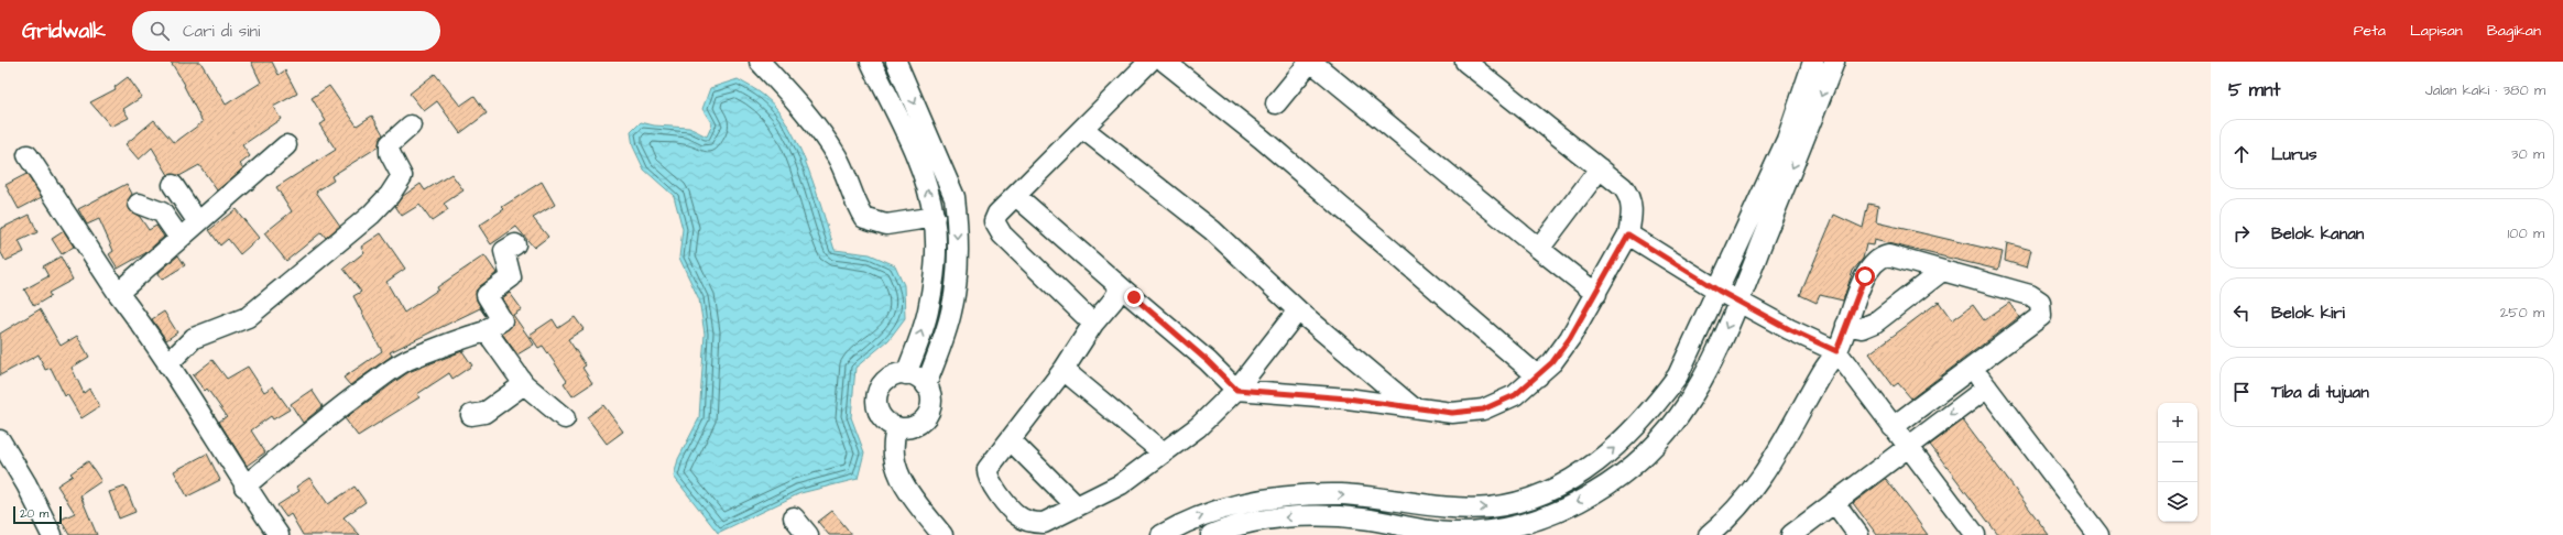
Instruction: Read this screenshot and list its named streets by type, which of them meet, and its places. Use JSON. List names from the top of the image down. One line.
{"scale_bar":"20 m","page":{"header":"Gridwalk","search":"Cari di sini","nav":["Peta","Lapisan","Bagikan"],"heading":["5 mnt","Jalan kaki · 380 m"],"list":[["Lurus","30 m"],["Belok kanan","100 m"],["Belok kiri","250 m"],"Tiba di tujuan"],"map_buttons":["+","−"],"scale":"20 m"}}
